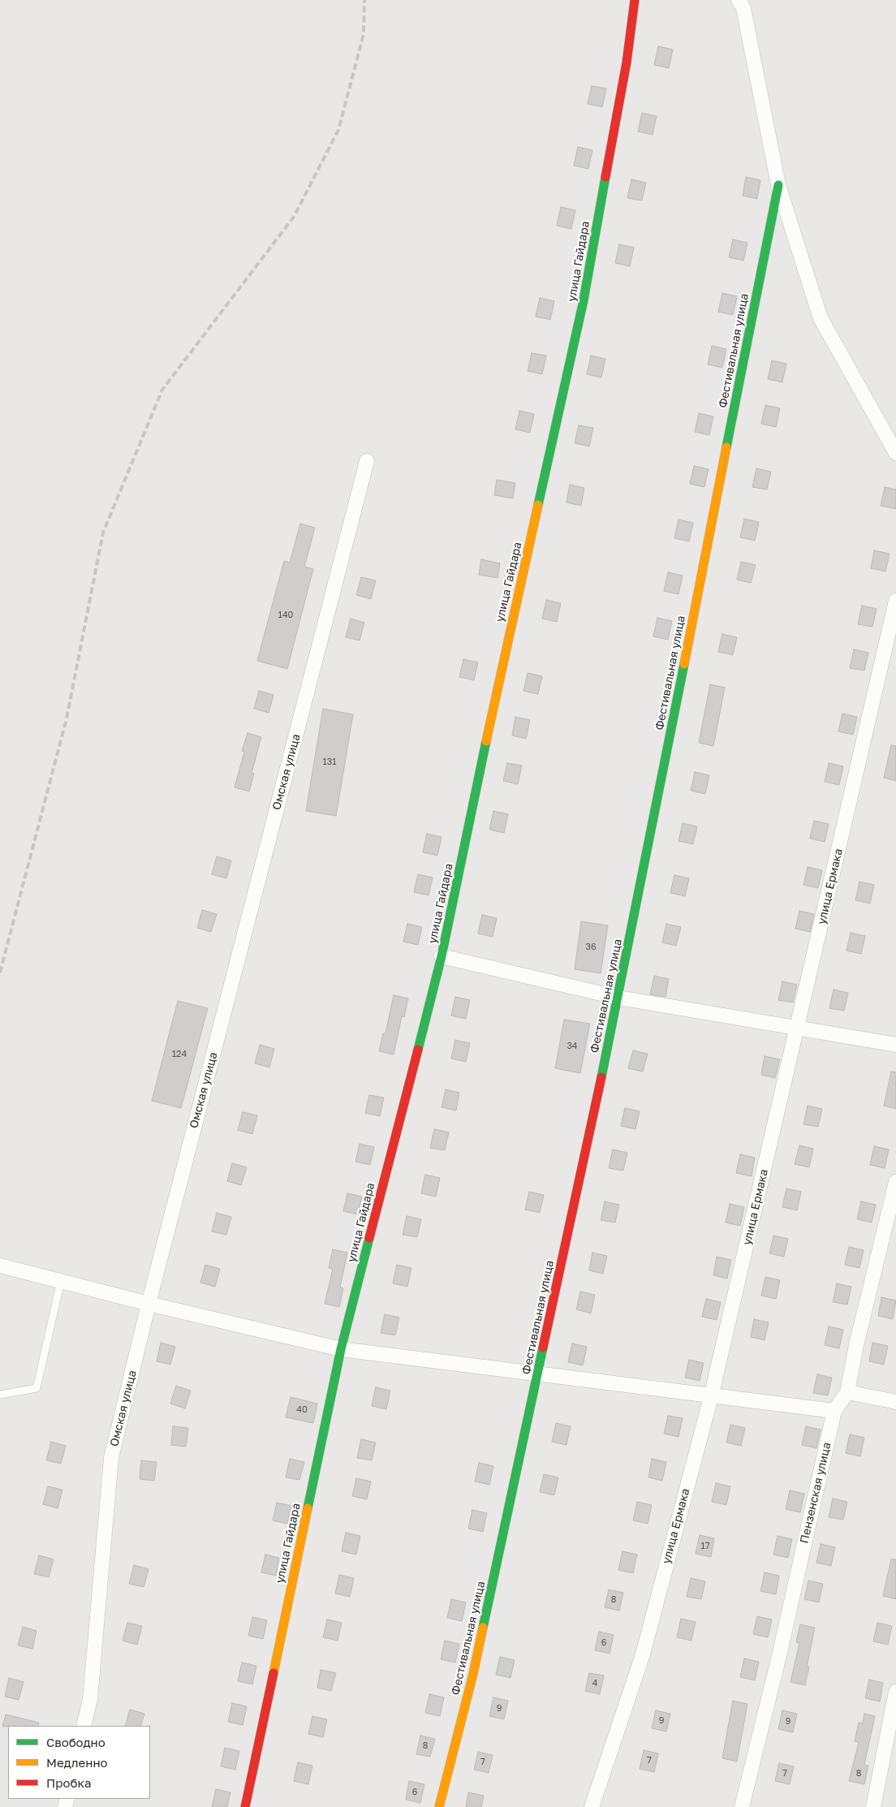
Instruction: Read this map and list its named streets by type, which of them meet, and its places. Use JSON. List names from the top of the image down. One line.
{"streets":{"street":["улица Гайдара","Фестивальная улица","Омская улица","улица Ермака","Пензенская улица"]},"house_numbers":["140","131","36","34","124","40","17","8","6","4","9","9","9","8","7","7","7","8","6"],"legend":["Свободно","Медленно","Пробка"]}
